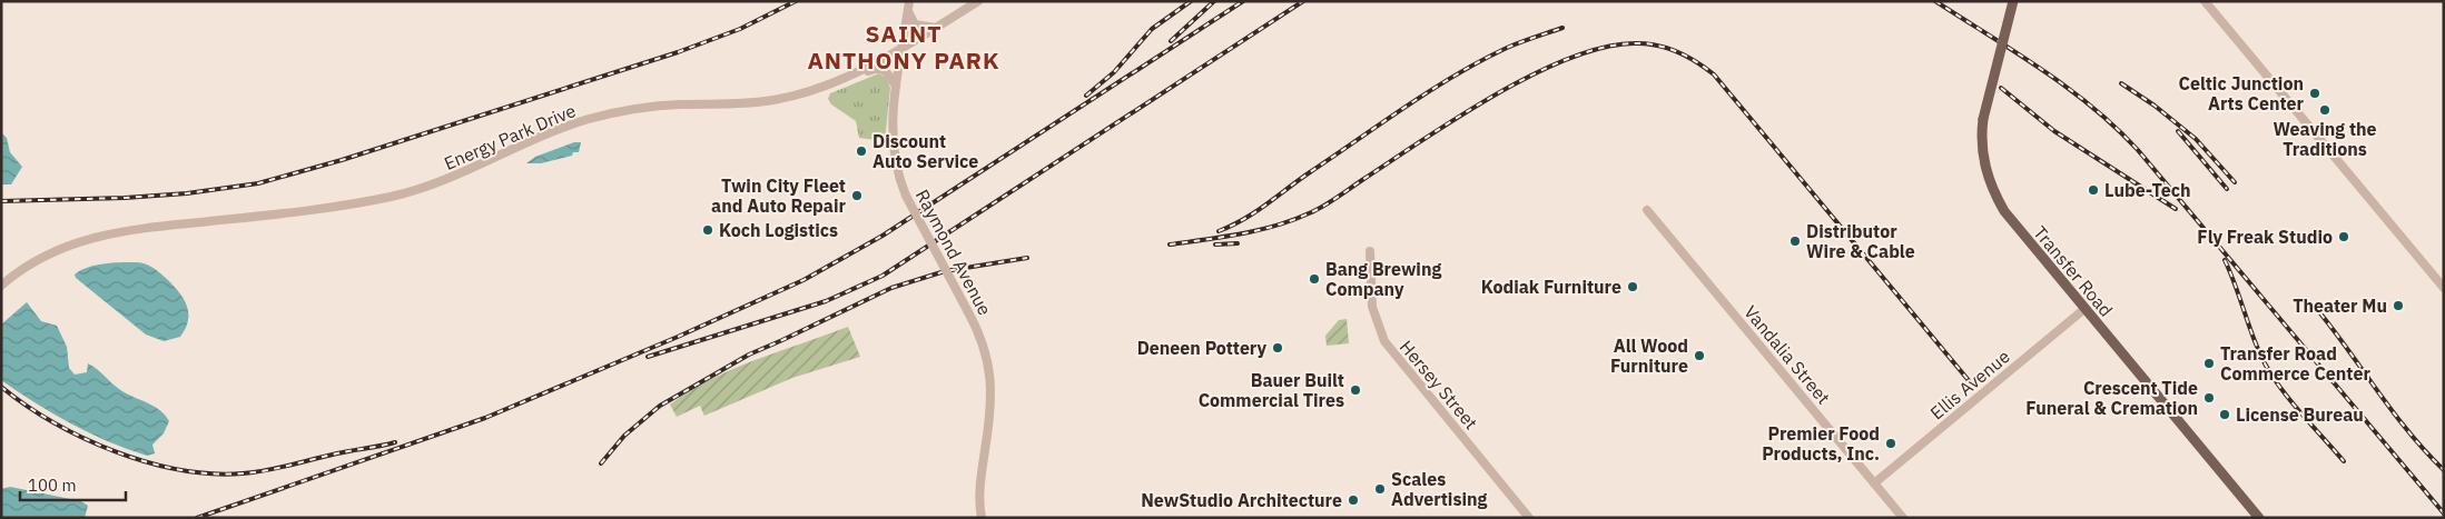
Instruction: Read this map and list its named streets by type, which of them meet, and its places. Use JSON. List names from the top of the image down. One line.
{"streets":{"main road":["Transfer Road"],"street":["Energy Park Drive","Raymond Avenue","Vandalia Street","Hersey Street","Ellis Avenue"]},"crossings":[["Energy Park Drive","Raymond Avenue"],["Transfer Road","Ellis Avenue"],["Vandalia Street","Ellis Avenue"]],"districts":["SAINT ANTHONY PARK"],"places":["Celtic Junction Arts Center","Weaving the Traditions","Discount Auto Service","Lube-Tech","Twin City Fleet and Auto Repair","Koch Logistics","Fly Freak Studio","Distributor Wire & Cable","Bang Brewing Company","Kodiak Furniture","Theater Mu","Deneen Pottery","All Wood Furniture","Transfer Road Commerce Center","Bauer Built Commercial Tires","Crescent Tide Funeral & Cremation","License Bureau","Premier Food Products, Inc.","Scales Advertising","NewStudio Architecture"],"scale_bar":"100 m"}
